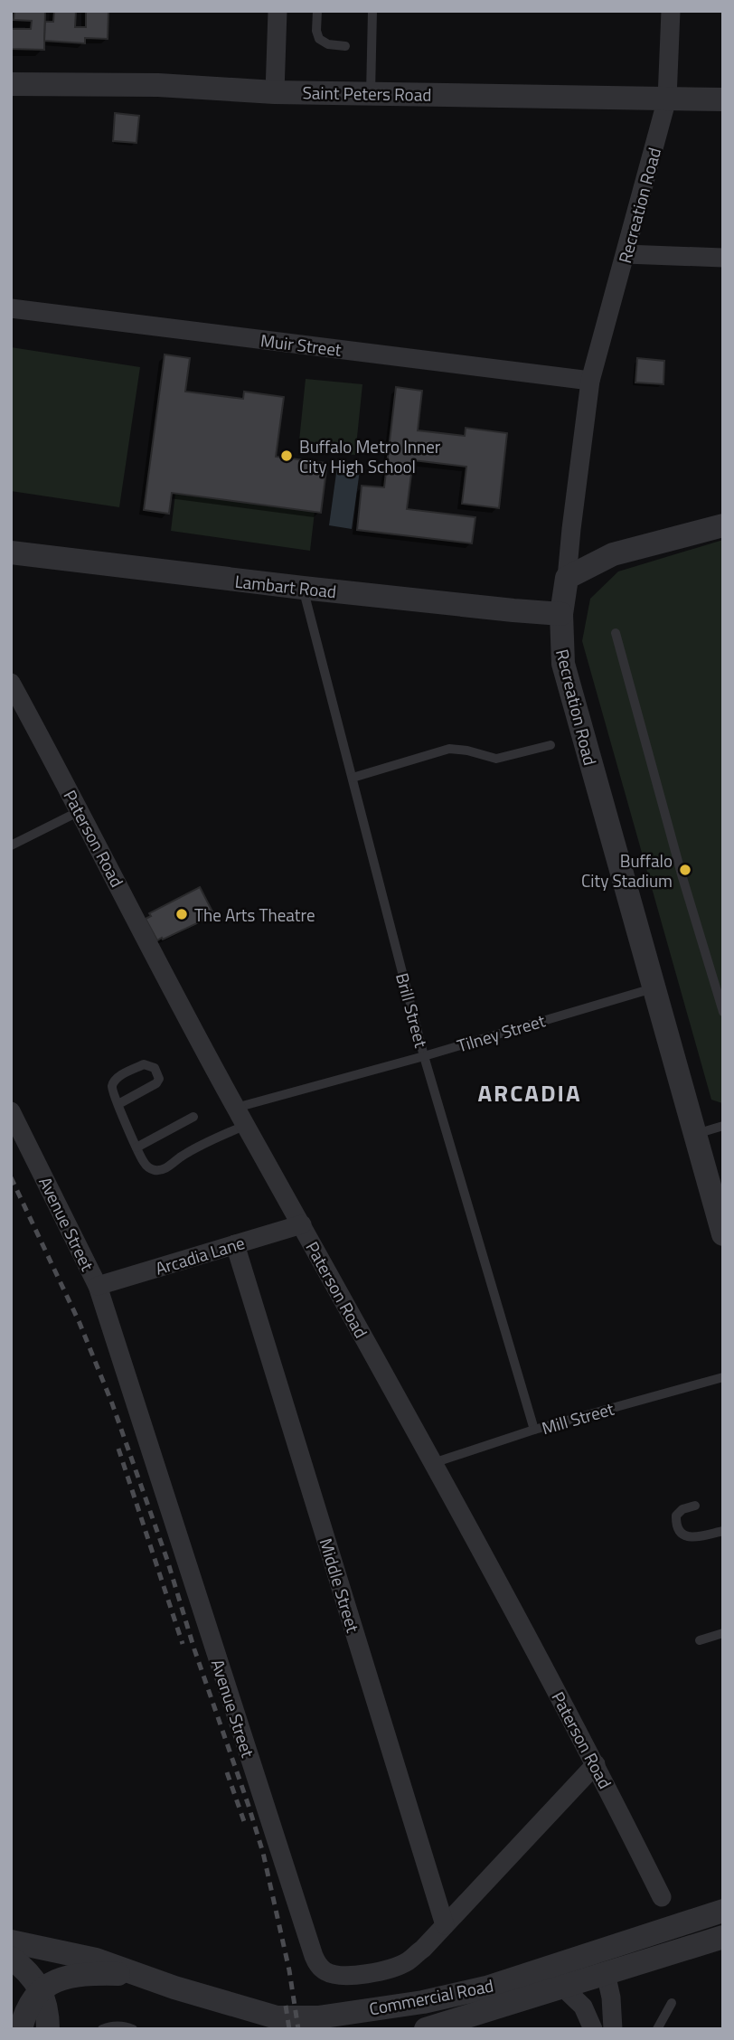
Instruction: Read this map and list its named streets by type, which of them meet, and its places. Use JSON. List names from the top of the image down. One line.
{"streets":{"street":["Saint Peters Road","Recreation Road","Muir Street","Lambart Road","Paterson Road","Avenue Street","Arcadia Lane","Middle Street","Commercial Road"],"lane":["Brill Street","Tilney Street","Mill Street"]},"crossings":[["Saint Peters Road","Recreation Road"],["Recreation Road","Muir Street"],["Recreation Road","Lambart Road"],["Recreation Road","Tilney Street"],["Lambart Road","Brill Street"],["Paterson Road","Tilney Street"],["Paterson Road","Avenue Street"],["Paterson Road","Arcadia Lane"],["Paterson Road","Mill Street"],["Brill Street","Tilney Street"],["Brill Street","Mill Street"],["Avenue Street","Arcadia Lane"],["Avenue Street","Middle Street"],["Arcadia Lane","Middle Street"]],"districts":["ARCADIA"],"places":["Buffalo Metro Inner City High School","Buffalo City Stadium","The Arts Theatre"]}
